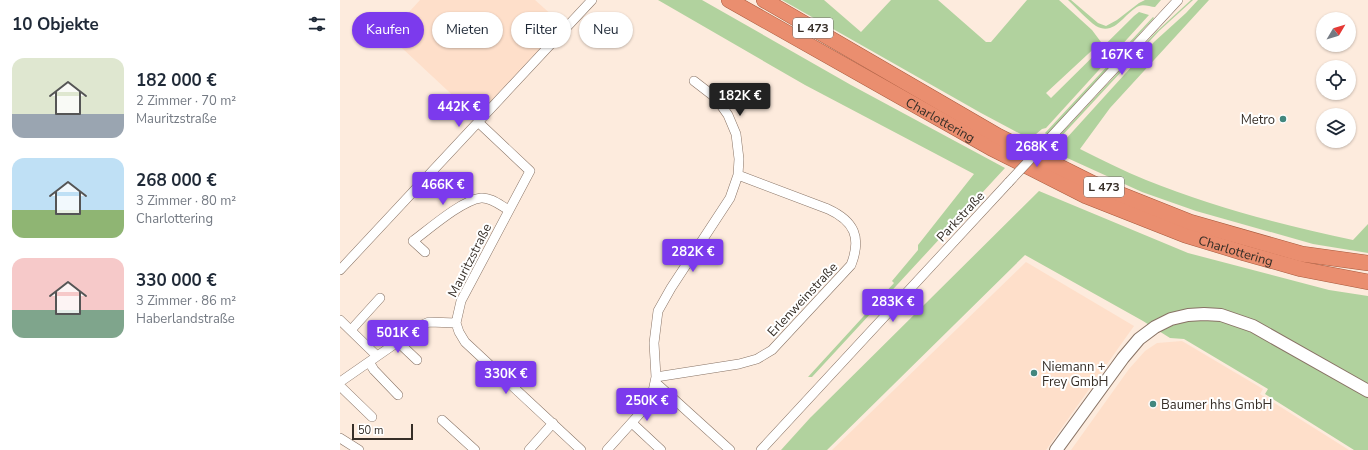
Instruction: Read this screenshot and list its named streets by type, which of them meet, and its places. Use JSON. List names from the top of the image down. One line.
{"streets":{"highway":["L 473","Charlottering"],"street":["Parkstraße","Mauritzstraße","Erlenweinstraße"]},"places":["Metro","Niemann + Frey GmbH","Baumer hhs GmbH"],"scale_bar":"50 m","north":"top right","page":{"heading":"10 Objekte","chip":["Kaufen","Mieten","Filter","Neu"],"price":["167K €","182K €","442K €","268K €","466K €","282K €","283K €","501K €","330K €","250K €"],"list":[{"name":"182 000 €","note":"2 Zimmer · 70 m² · Mauritzstraße"},{"name":"268 000 €","note":"3 Zimmer · 80 m² · Charlottering"},{"name":"330 000 €","note":"3 Zimmer · 86 m² · Haberlandstraße"}],"scale":"50 m"}}
